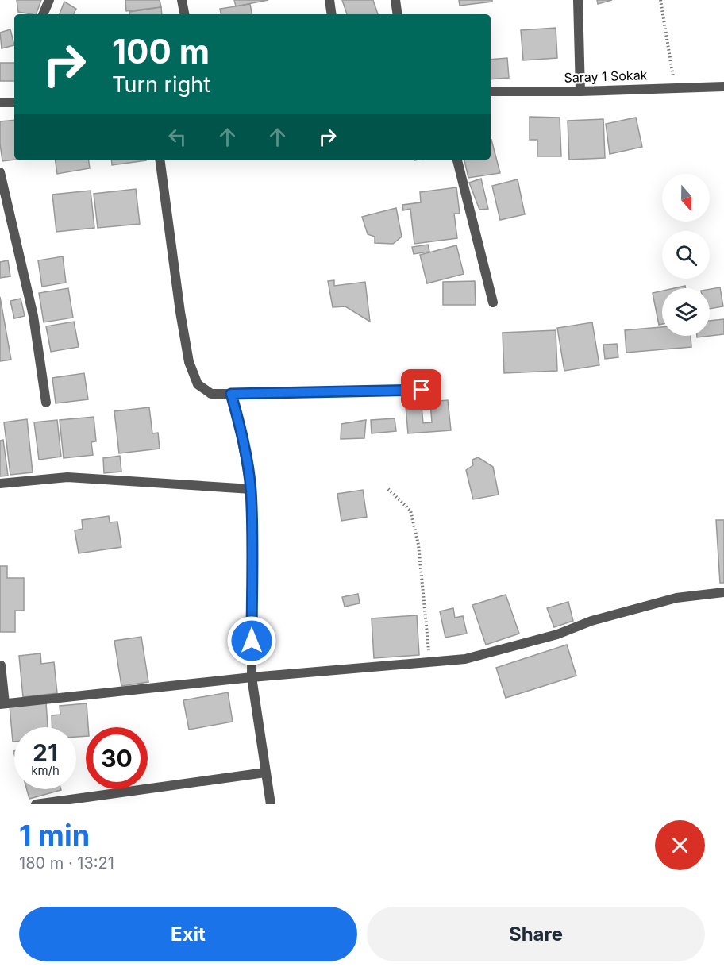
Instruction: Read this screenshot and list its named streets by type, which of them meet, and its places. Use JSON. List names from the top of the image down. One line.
{"streets":{"street":["Saray 1 Sokak"]},"north":"bottom","page":{"turn":["100 m","Turn right"],"speed":"21 km/h","limit":"30","heading":["1 min","180 m · 13:21"],"buttons":["Exit","Share"]}}
